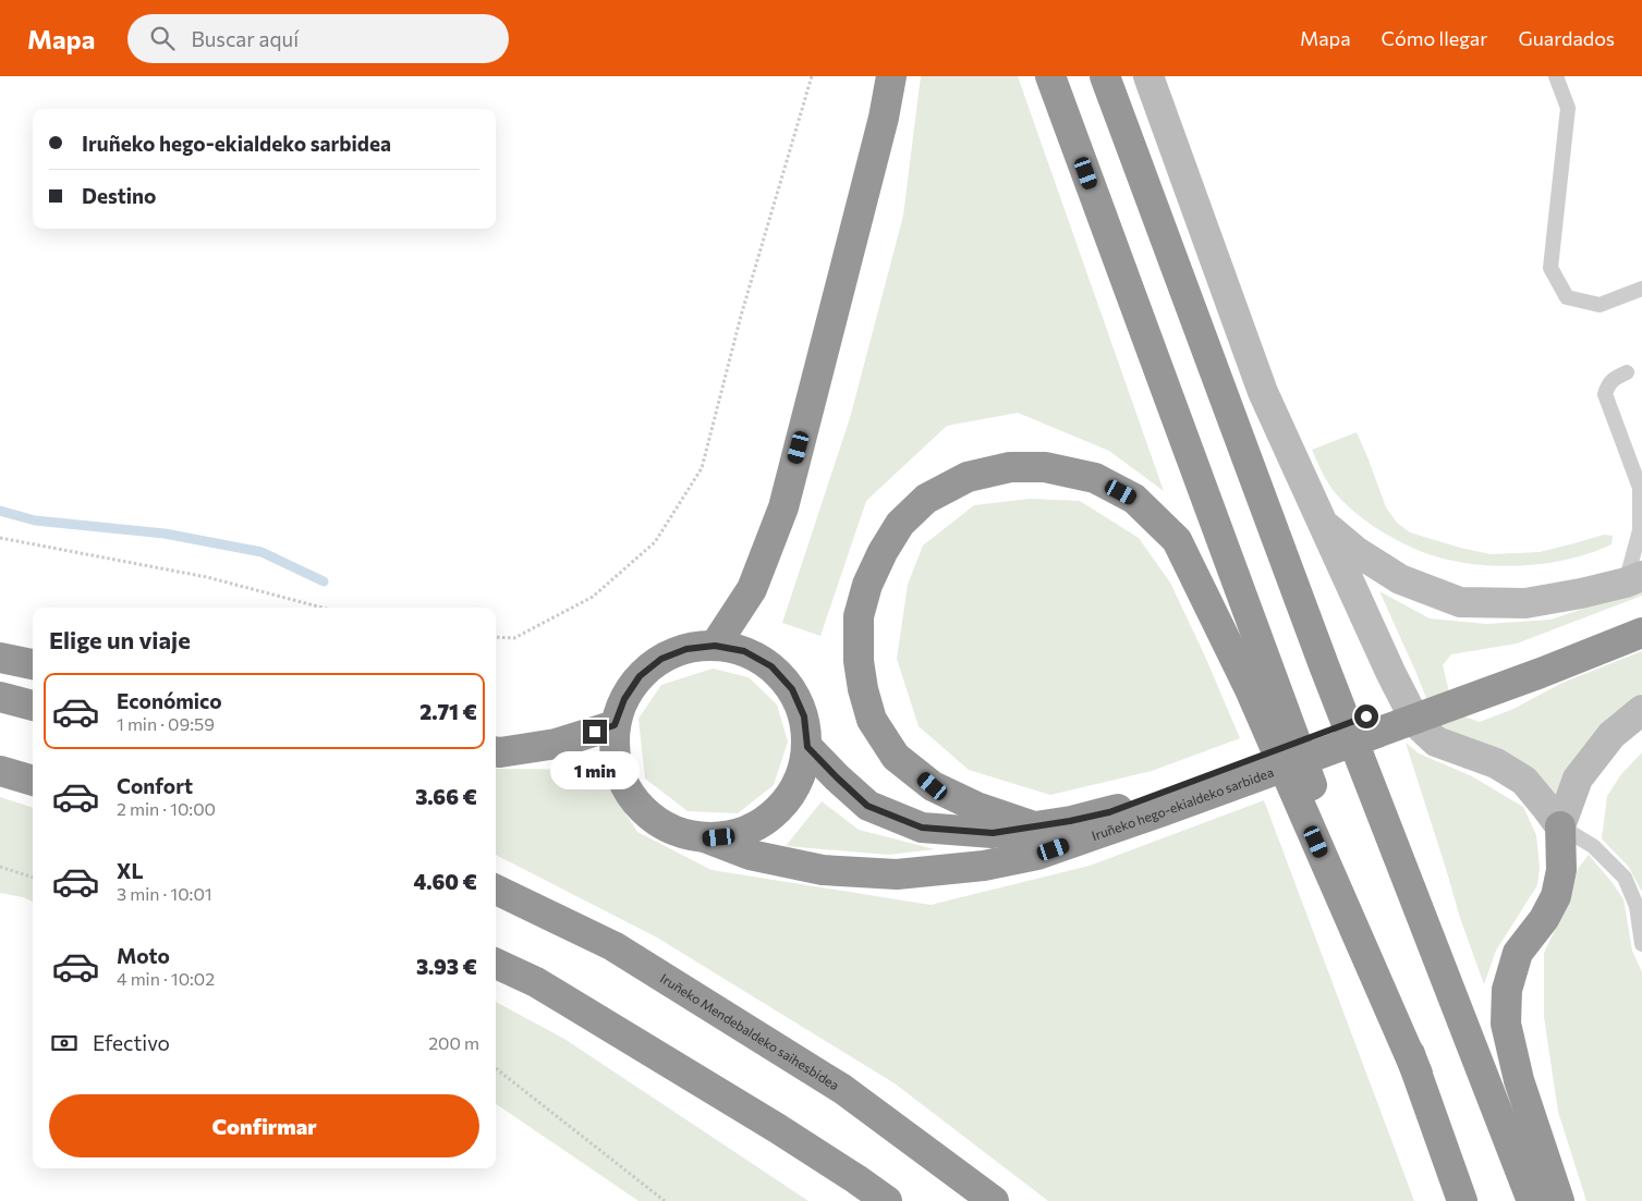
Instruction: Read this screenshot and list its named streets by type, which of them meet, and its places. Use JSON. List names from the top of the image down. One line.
{"streets":{"highway":["Iruñeko hego-ekialdeko sarbidea","Iruñeko Mendebaldeko saihesbidea"]},"page":{"header":"Mapa","search":"Buscar aquí","nav":["Mapa","Cómo llegar","Guardados"],"banner":["Iruñeko hego-ekialdeko sarbidea","Destino"],"heading":"Elige un viaje","list":[{"name":"Económico","note":"1 min · 09:59","value":"2.71 €"},{"name":"Confort","note":"2 min · 10:00","value":"3.66 €"},{"name":"XL","note":"3 min · 10:01","value":"4.60 €"},{"name":"Moto","note":"4 min · 10:02","value":"3.93 €"}],"bubble":"1 min","pay":["Efectivo","200 m"],"buttons":"Confirmar"}}
